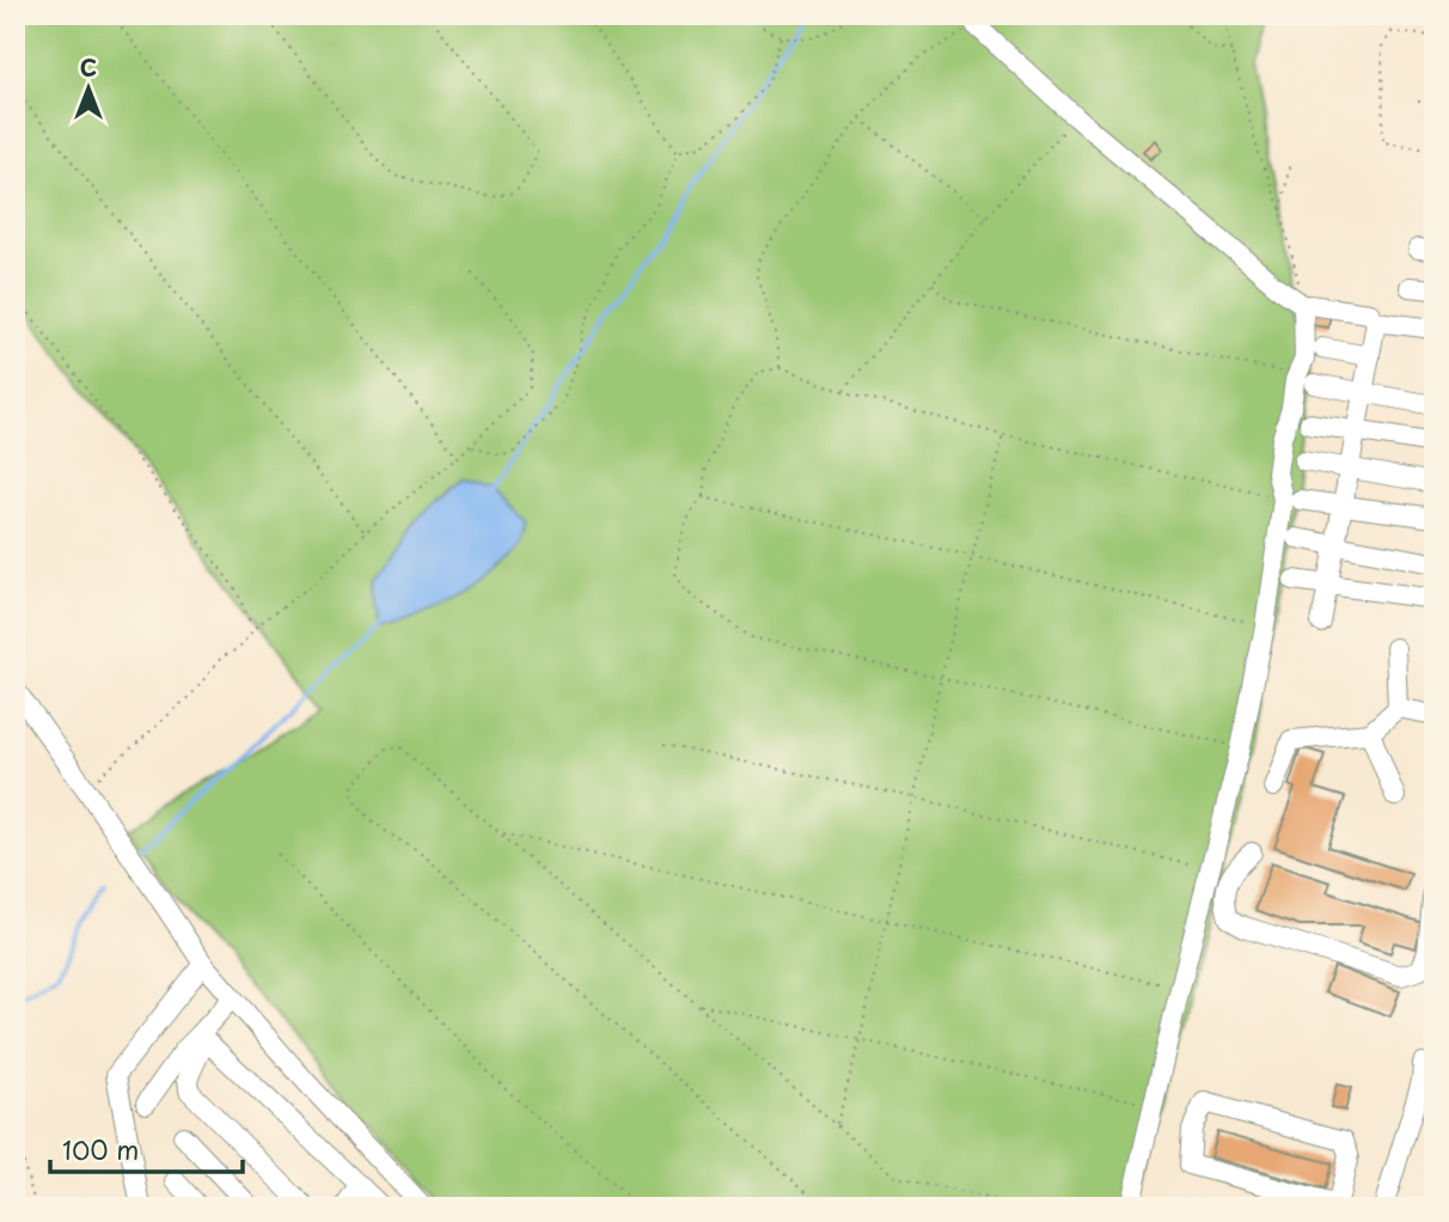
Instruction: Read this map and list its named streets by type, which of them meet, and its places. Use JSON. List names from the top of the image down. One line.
{"scale_bar":"100 m","north":"top"}
